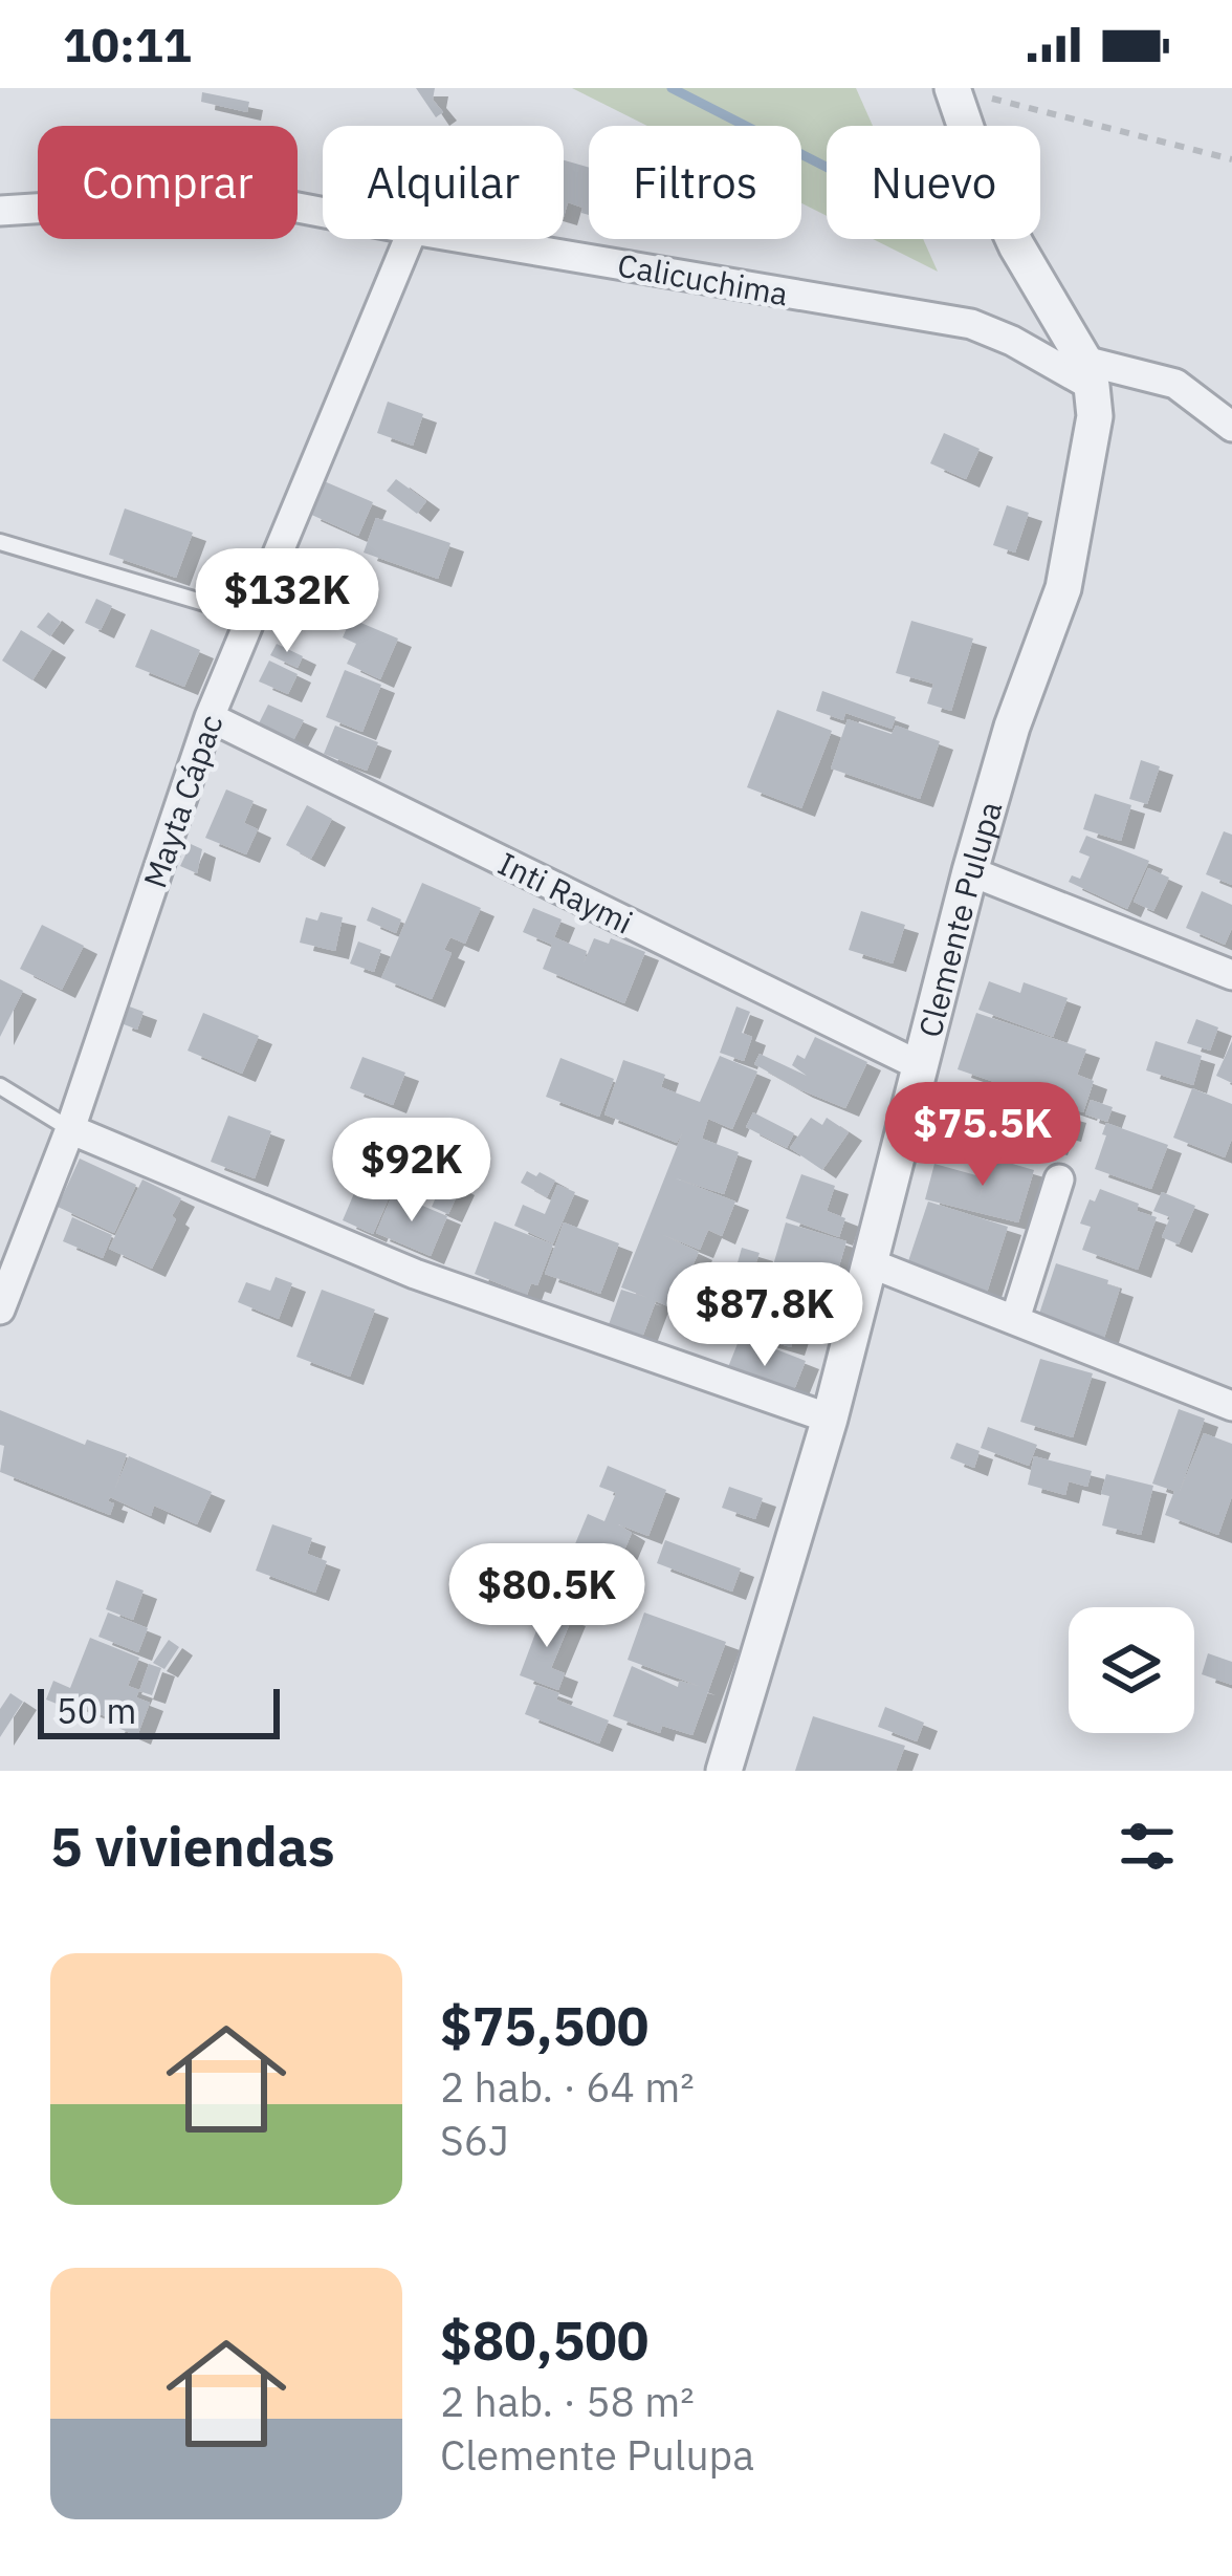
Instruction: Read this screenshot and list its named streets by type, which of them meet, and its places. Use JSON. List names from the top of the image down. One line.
{"streets":{"street":["Calicuchima","Mayta Cápac","Inti Raymi","Clemente Pulupa"]},"crossings":[["Calicuchima","Clemente Pulupa"],["Mayta Cápac","Inti Raymi"],["Inti Raymi","Clemente Pulupa"]],"scale_bar":"50 m","page":{"status":"10:11","chip":["Comprar","Alquilar","Filtros","Nuevo"],"price":["$132K","$75.5K","$92K","$87.8K","$80.5K"],"scale":"50 m","heading":"5 viviendas","list":[{"name":"$75,500","note":"2 hab. · 64 m² · S6J"},{"name":"$80,500","note":"2 hab. · 58 m² · Clemente Pulupa"}]}}
